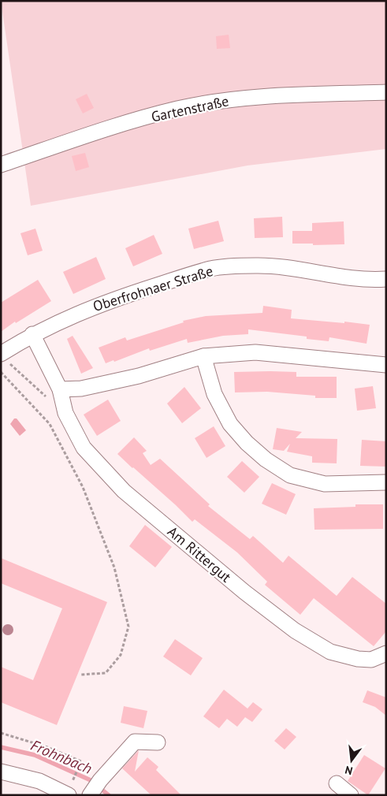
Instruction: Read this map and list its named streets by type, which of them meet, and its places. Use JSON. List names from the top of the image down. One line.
{"streets":{"street":["Gartenstraße","Oberfrohnaer Straße","Am Rittergut"]},"crossings":[["Oberfrohnaer Straße","Am Rittergut"]],"water":["Frohnbach"],"north":"bottom"}
